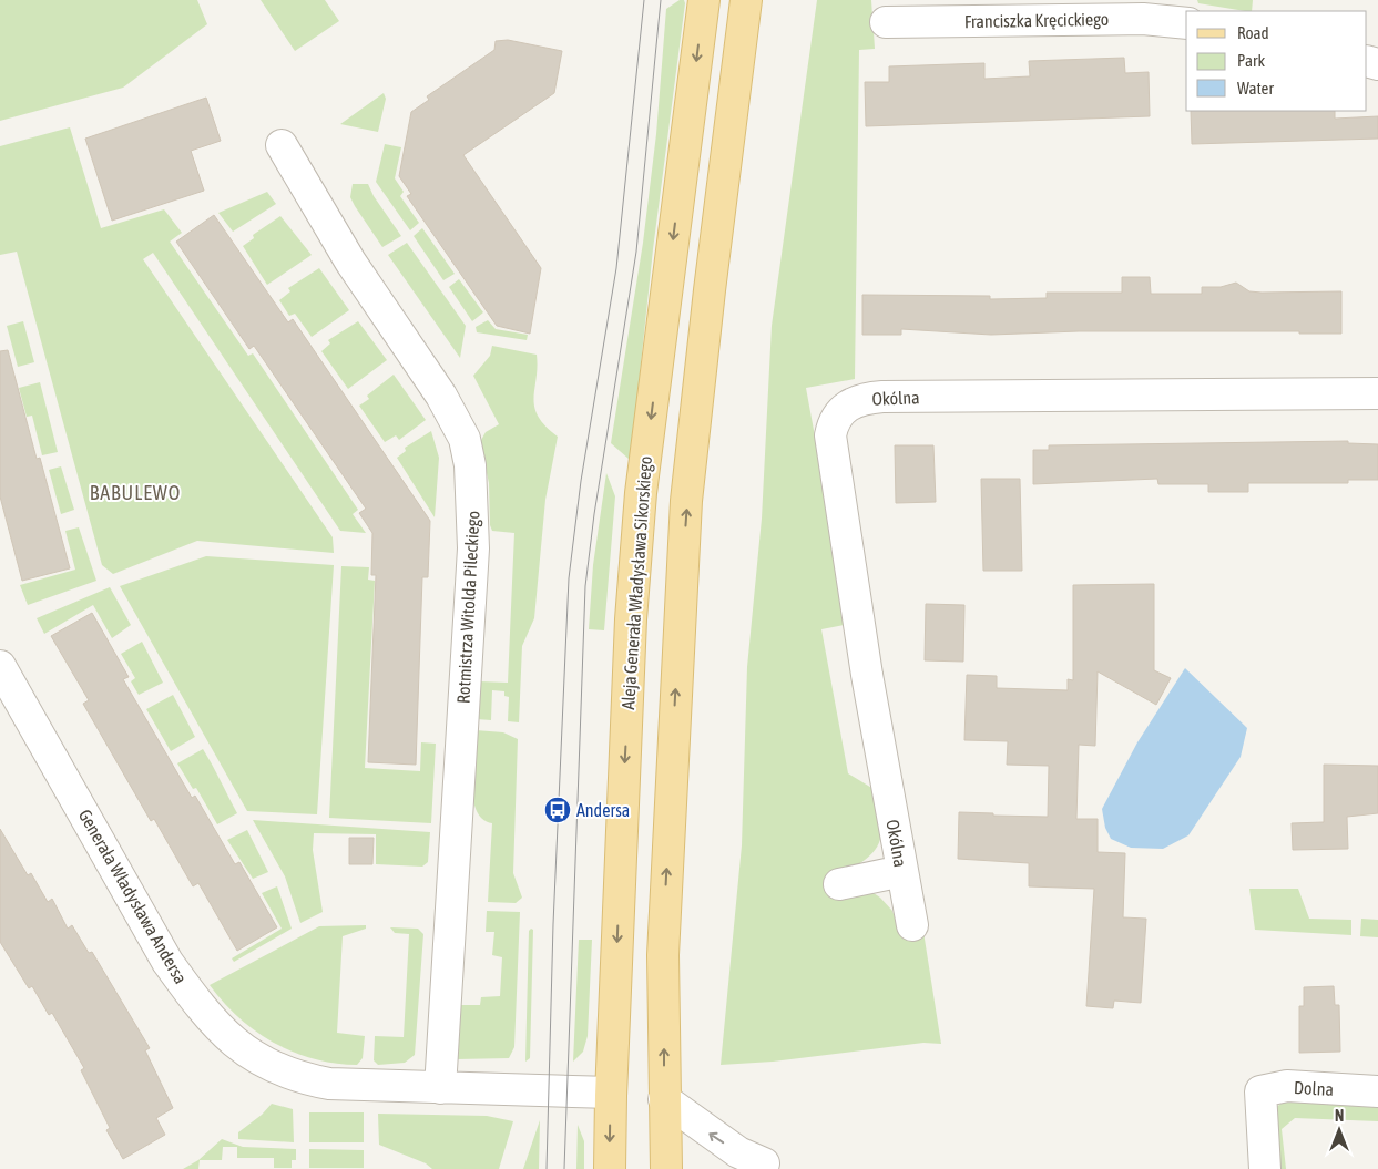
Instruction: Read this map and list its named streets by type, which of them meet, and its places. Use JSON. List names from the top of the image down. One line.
{"streets":{"main road":["Aleja Generała Władysława Sikorskiego"],"street":["Franciszka Kręcickiego","Okólna","Rotmistrza Witolda Pileckiego","Generała Władysława Andersa","Dolna"]},"crossings":[["Aleja Generała Władysława Sikorskiego","Generała Władysława Andersa"],["Rotmistrza Witolda Pileckiego","Generała Władysława Andersa"]],"districts":["BABULEWO"],"places":{"bus stop":["Andersa"]},"legend":["Road","Park","Water"],"north":"top"}
